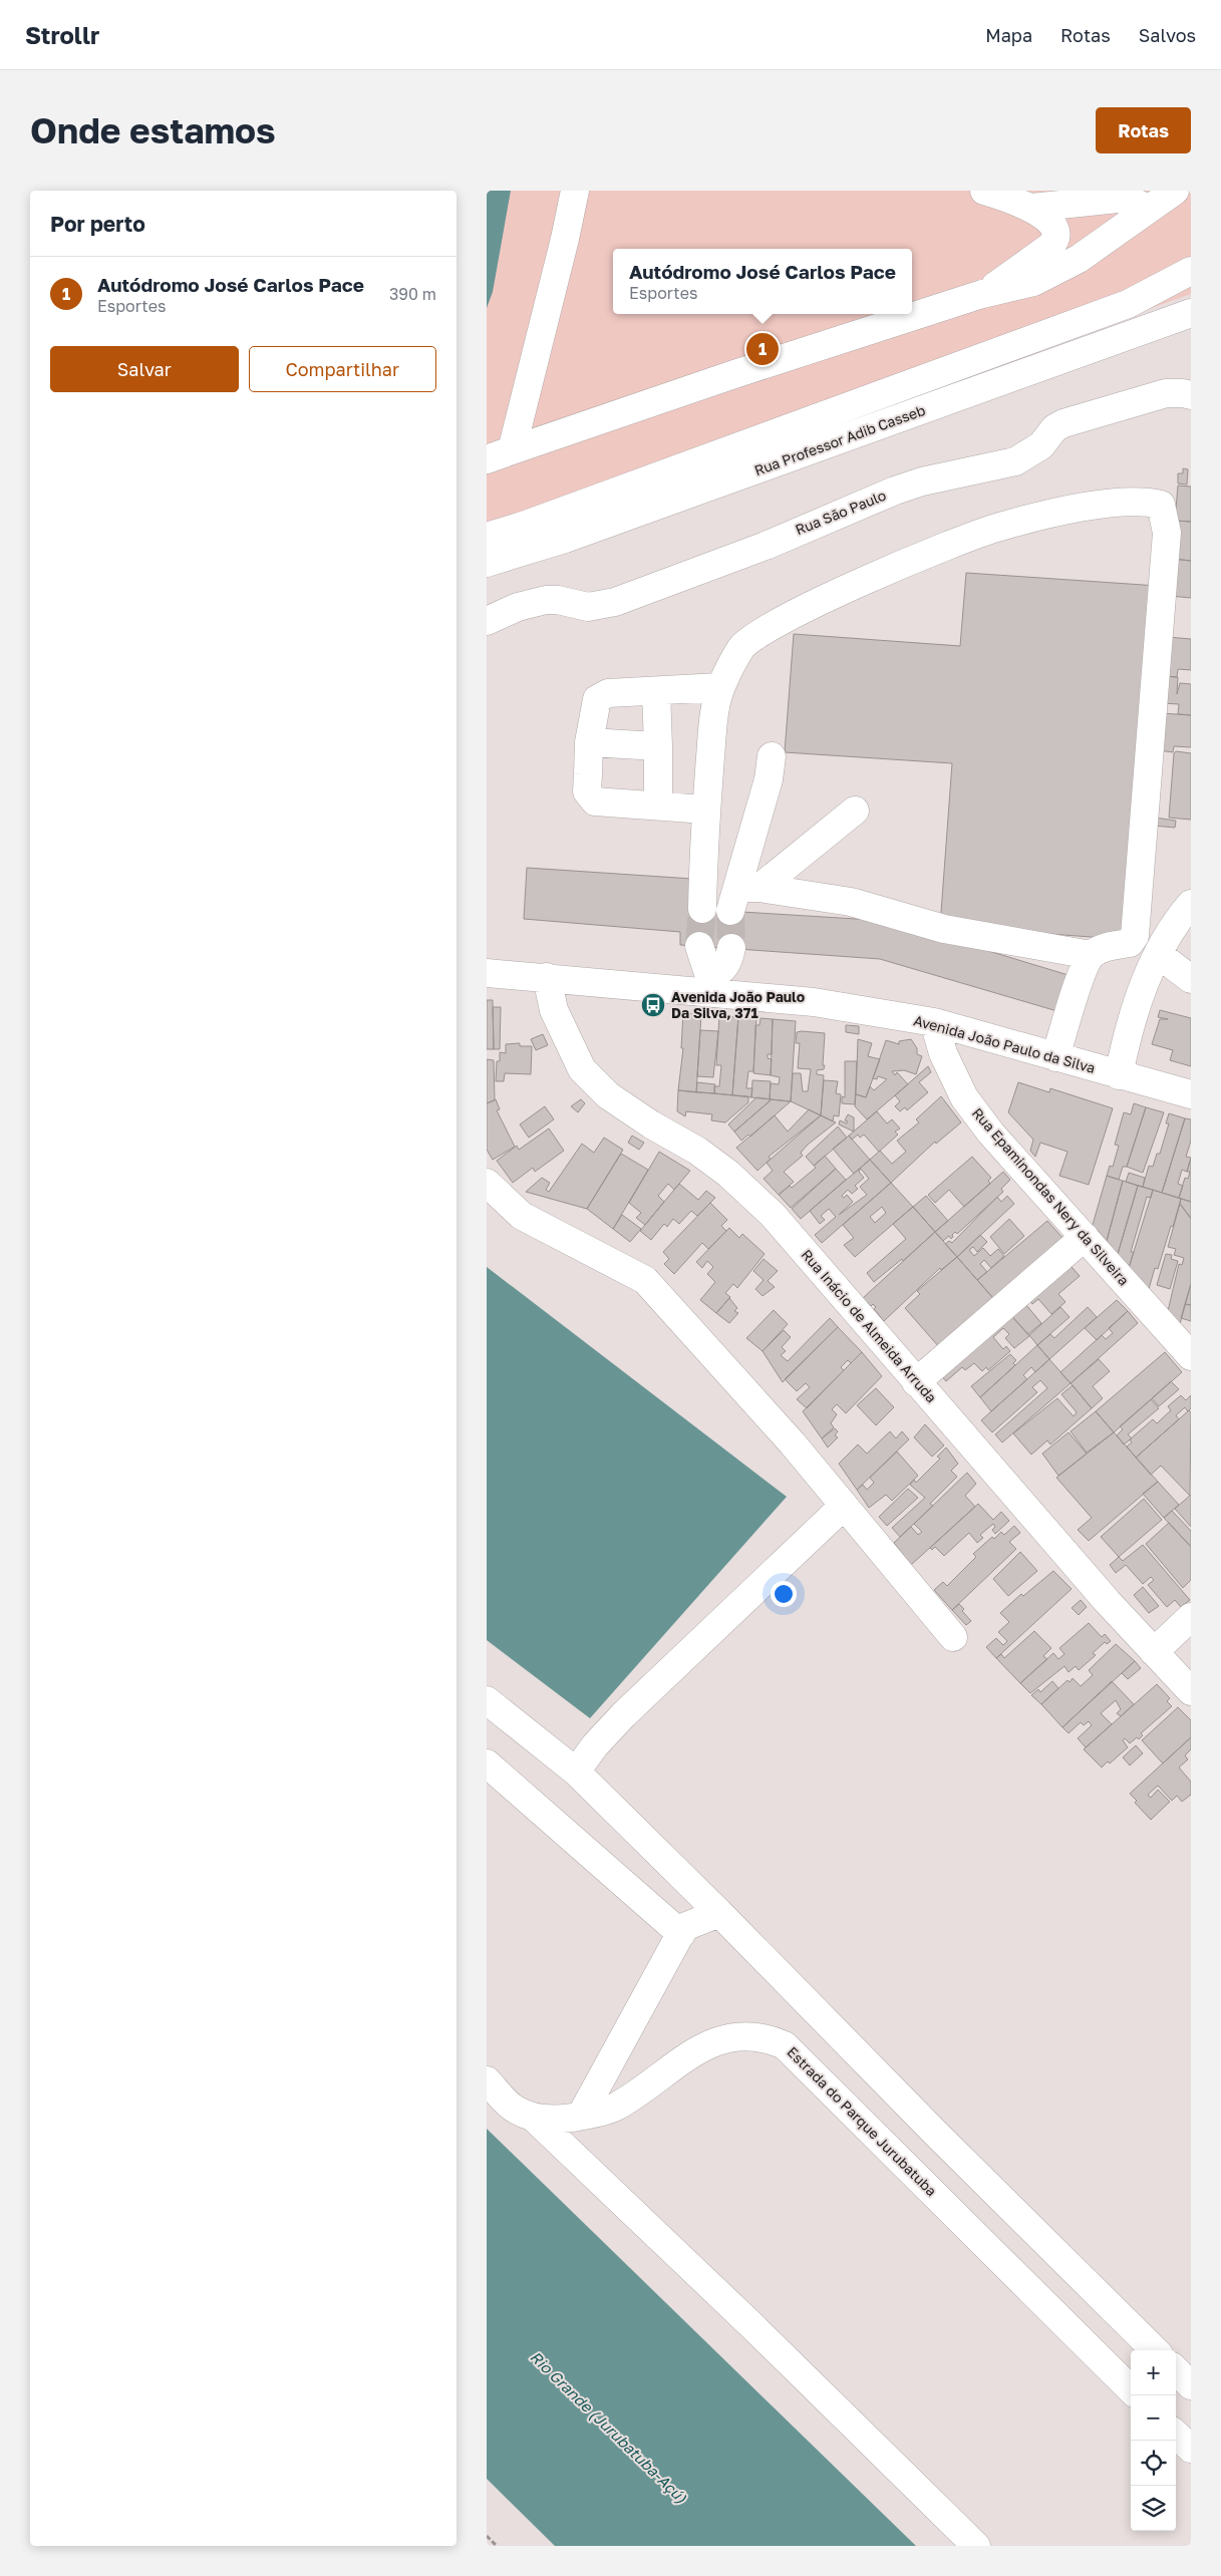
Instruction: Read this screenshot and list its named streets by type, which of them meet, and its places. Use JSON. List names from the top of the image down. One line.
{"streets":{"street":["Rua Professor Adib Casseb","Rua Sāo Paulo","Avenida João Paulo da Silva","Rua Epaminondas Nery da Silveira","Rua Inácio de Almeida Arruda","Estrada do Parque Jurubatuba"]},"crossings":[["Avenida João Paulo da Silva","Rua Epaminondas Nery da Silveira"],["Avenida João Paulo da Silva","Rua Inácio de Almeida Arruda"]],"water":["Rio Grande (Jurubatuba-Açú)"],"places":{"bus stop":["Avenida João Paulo Da Silva, 371"]},"page":{"header":"Strollr","nav":["Mapa","Rotas","Salvos"],"buttons":["Rotas",["Salvar","Compartilhar"]],"title":"Onde estamos","heading":"Por perto","popup":["Autódromo José Carlos Pace","Esportes"],"list":[{"mark":"1","name":"Autódromo José Carlos Pace","note":"Esportes","value":"390 m"}],"pins":"1","map_buttons":["+","−"]}}
